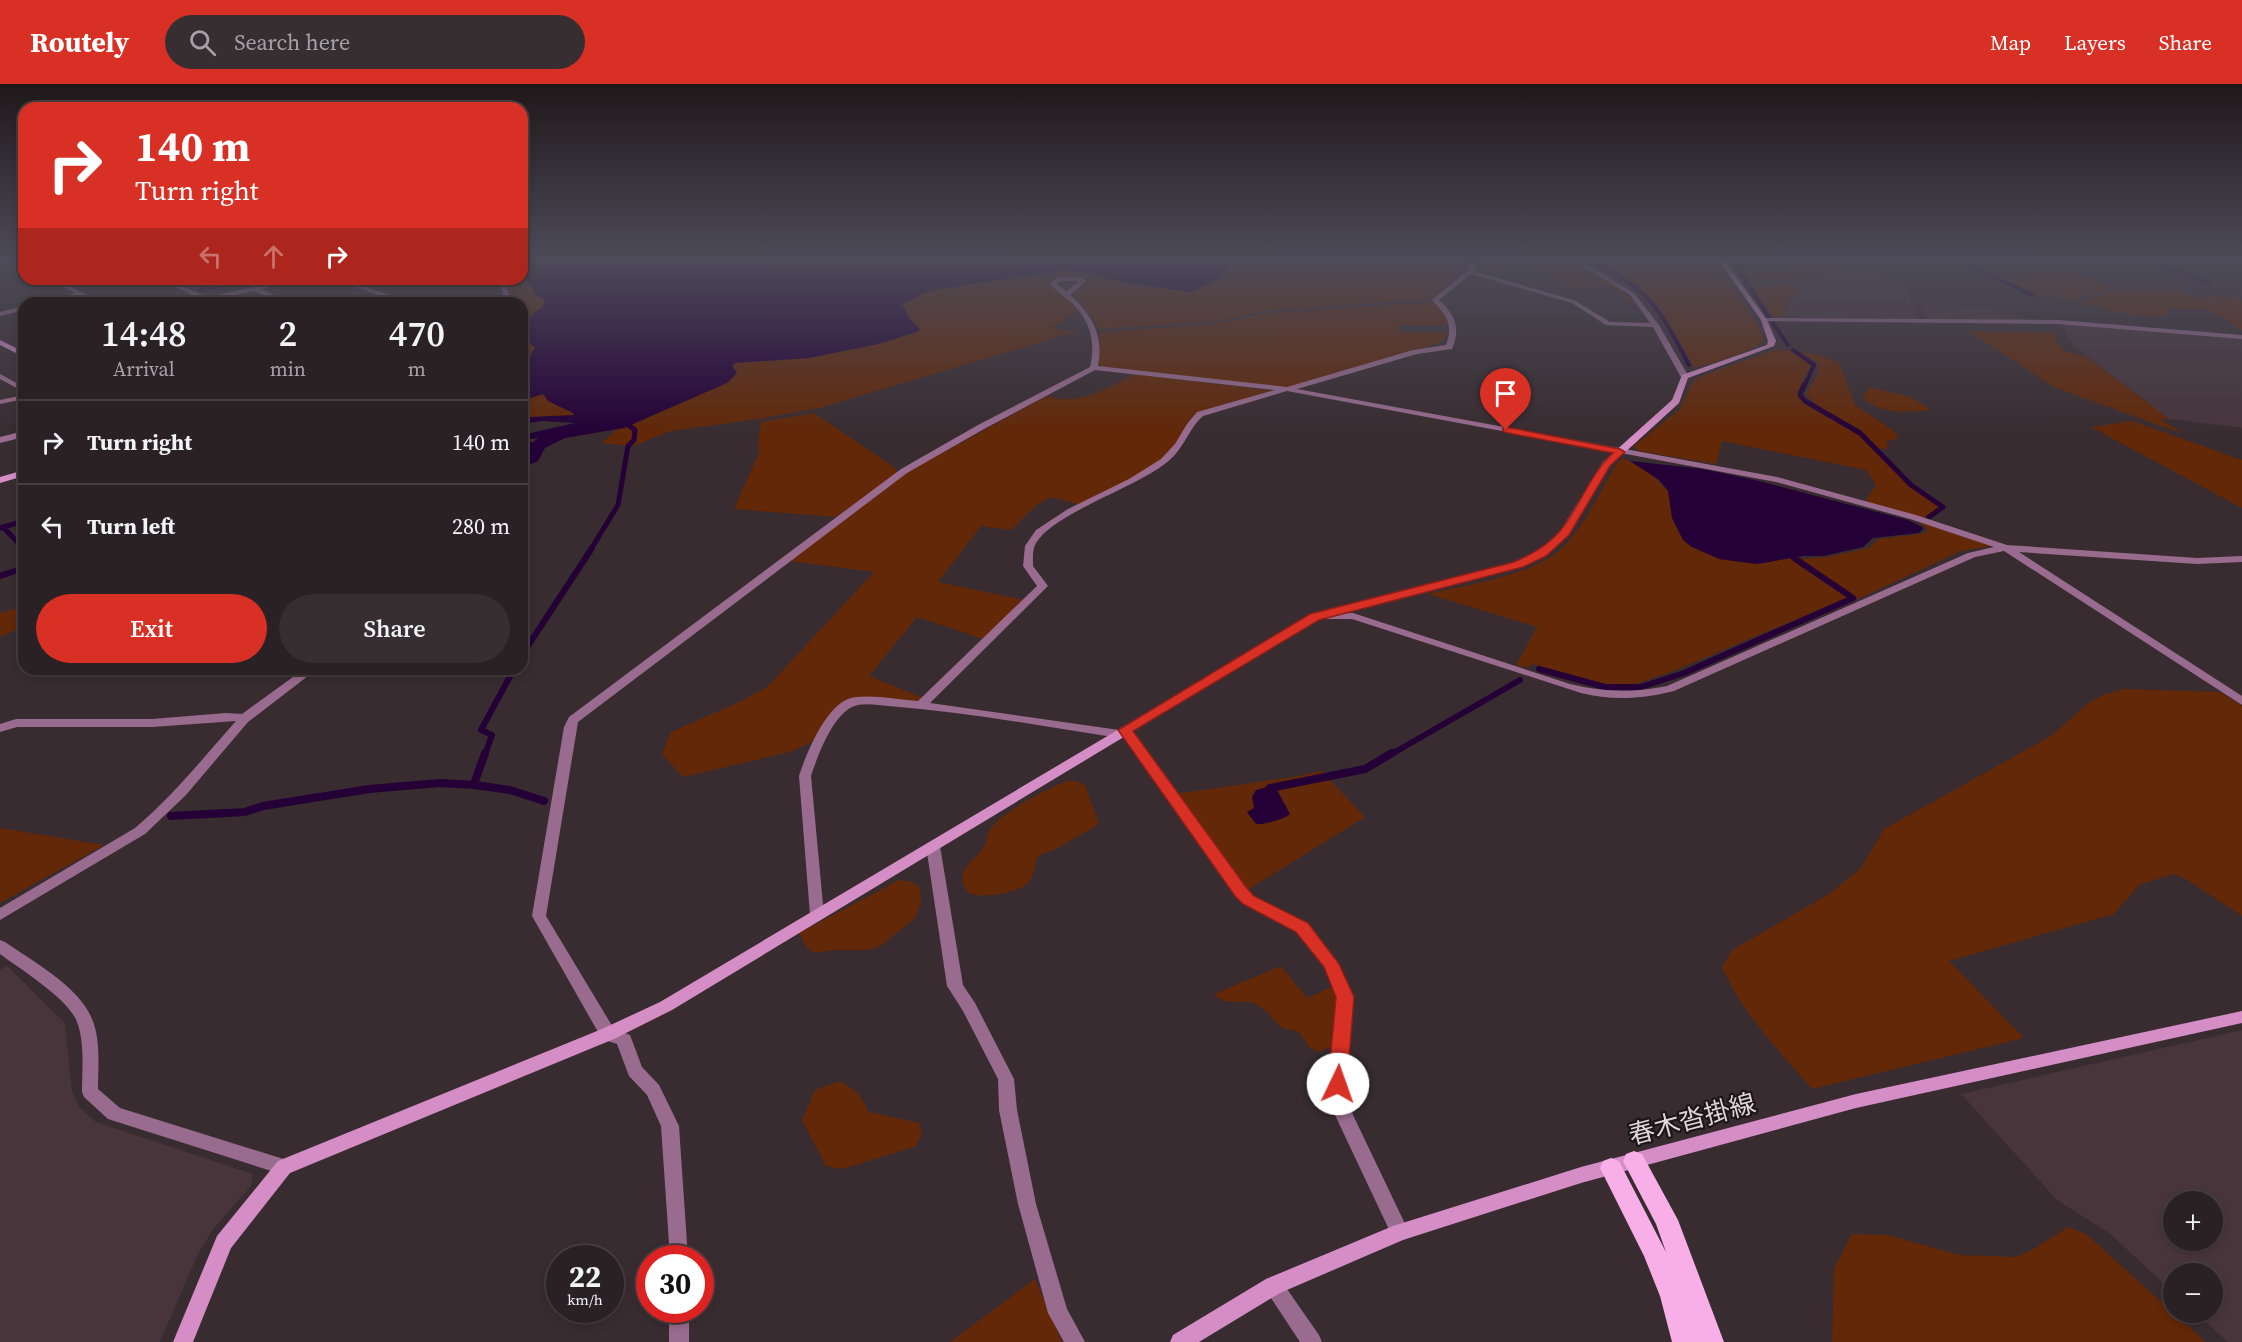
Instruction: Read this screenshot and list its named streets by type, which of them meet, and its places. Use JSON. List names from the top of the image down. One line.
{"streets":{"street":["春木沓掛線"]},"page":{"header":"Routely","search":"Search here","nav":["Map","Layers","Share"],"turn":["140 m","Turn right"],"eta":["14:48","Arrival","2","min","470","m"],"list":[{"name":"Turn right","value":"140 m"},{"name":"Turn left","value":"280 m"}],"buttons":["Exit","Share"],"map_buttons":["+","−"],"speed":"22 km/h","limit":"30"}}
